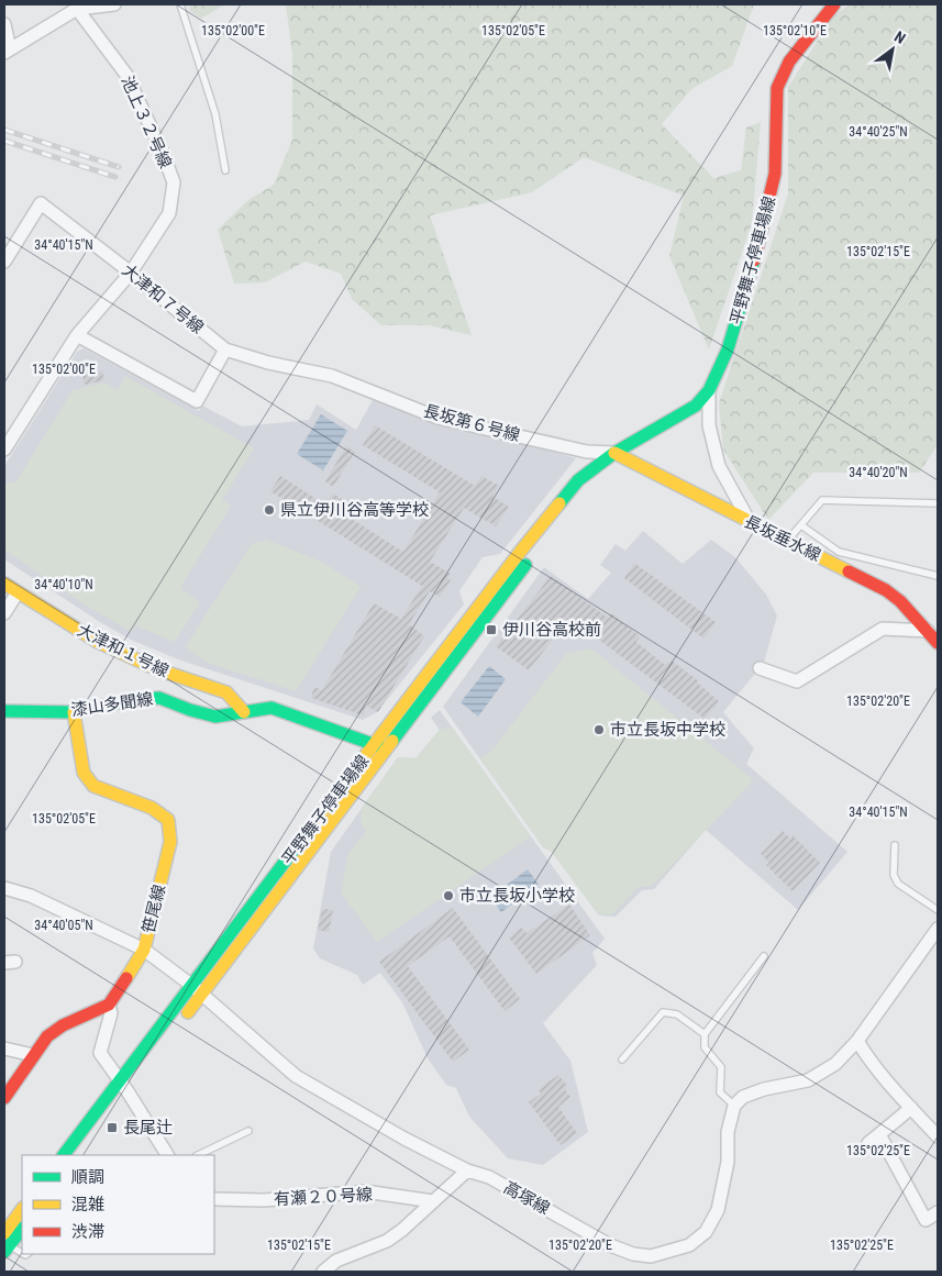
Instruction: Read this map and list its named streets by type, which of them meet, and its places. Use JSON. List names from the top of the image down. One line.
{"streets":{"main road":["平野舞子停車場線","長坂垂水線","大津和１号線","漆山多聞線","笹尾線"],"street":["池上３２号線","大津和７号線","長坂第６号線","有瀬２０号線","高塚線"]},"crossings":[["池上３２号線","大津和７号線"],["平野舞子停車場線","長坂第６号線"],["平野舞子停車場線","長坂垂水線"],["平野舞子停車場線","漆山多聞線"],["平野舞子停車場線","高塚線"],["大津和７号線","長坂第６号線"],["長坂第６号線","長坂垂水線"],["大津和１号線","漆山多聞線"],["漆山多聞線","笹尾線"],["笹尾線","高塚線"]],"places":{"other":["県立伊川谷高等学校","市立長坂中学校","市立長坂小学校"],"transit":["伊川谷高校前","長尾辻"]},"legend":["順調","混雑","渋滞"],"north":"top right","coordinates":["135°02'10\"E","135°02'00\"E","135°02'05\"E","34°40'25\"N","34°40'15\"N","135°02'15\"E","34°40'20\"N","34°40'10\"N","135°02'20\"E","34°40'05\"N","135°02'25\"E"]}
